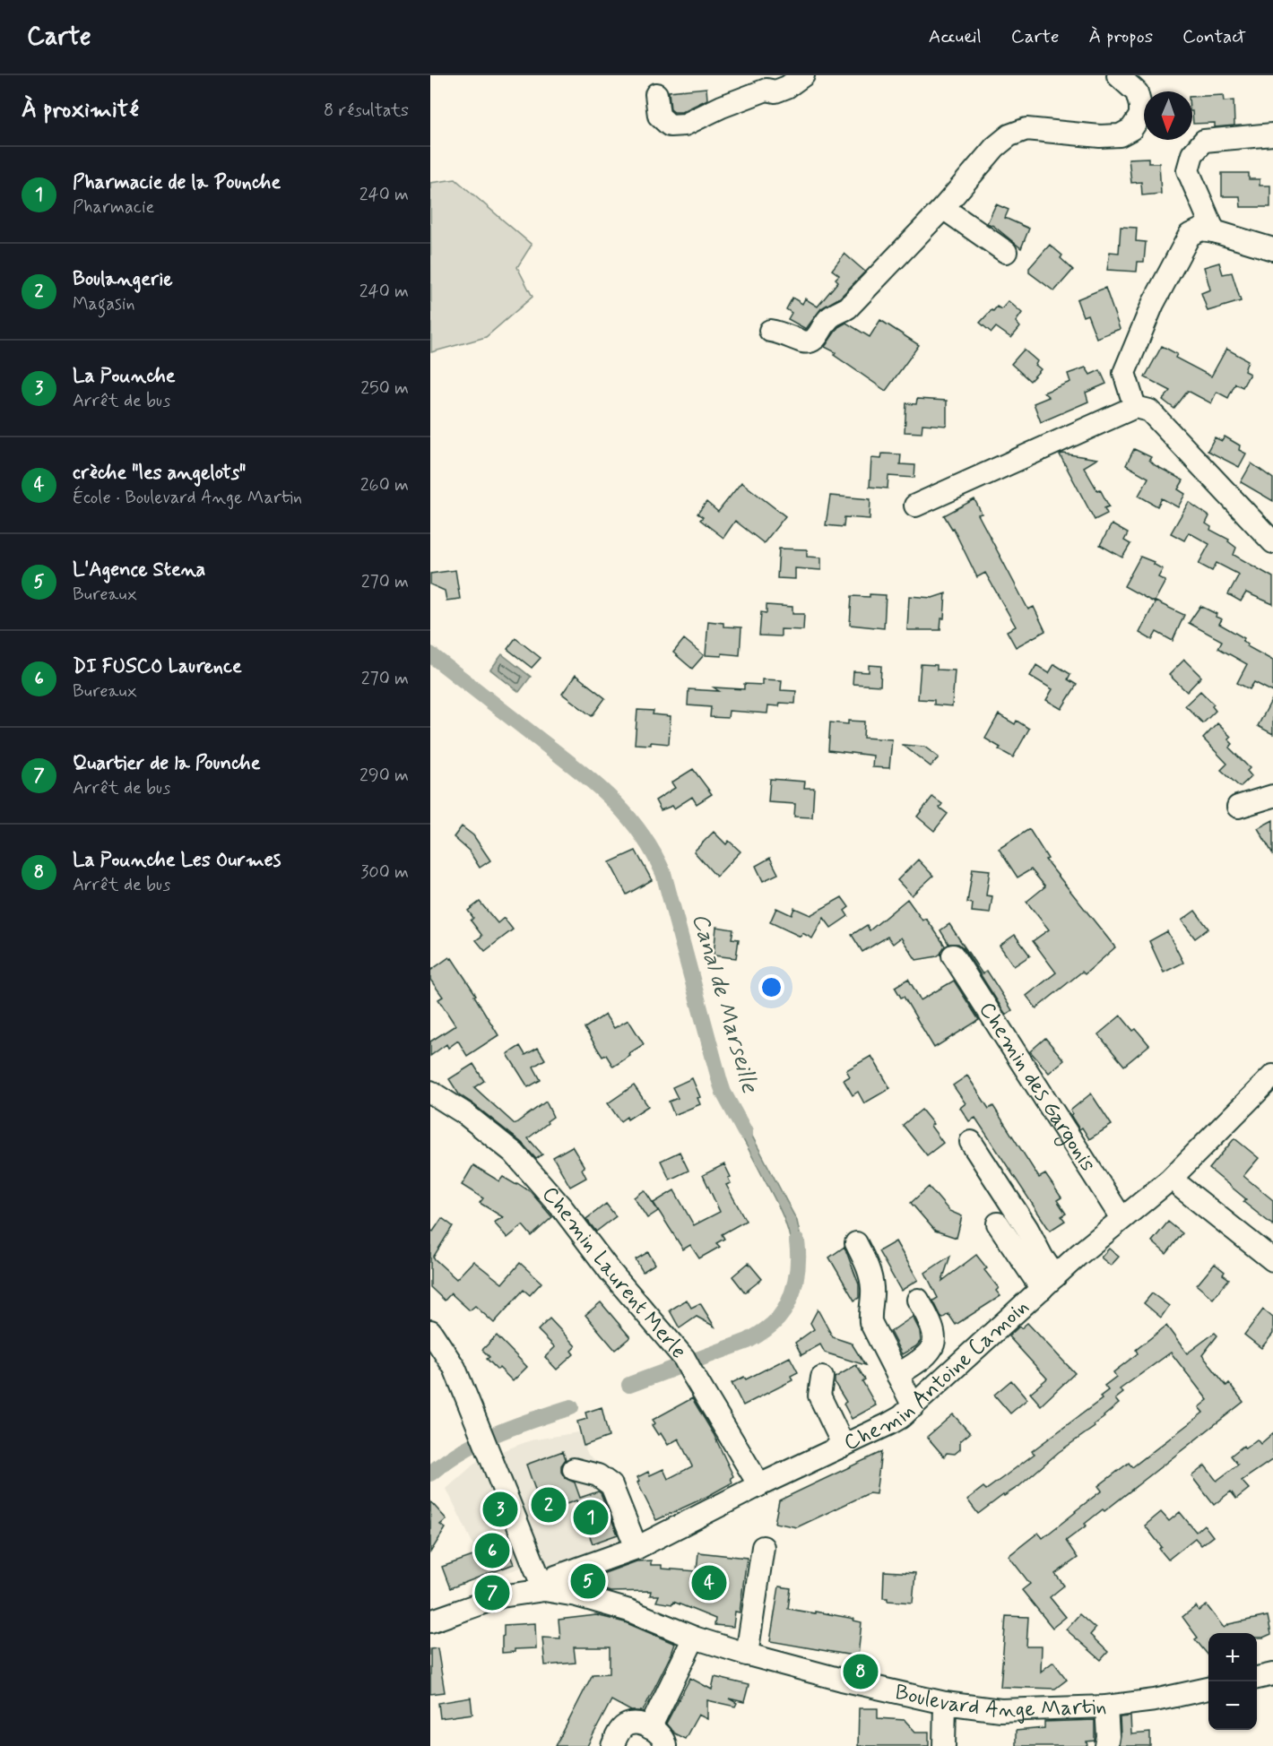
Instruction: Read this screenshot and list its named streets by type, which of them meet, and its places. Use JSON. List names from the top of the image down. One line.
{"streets":{"street":["Chemin des Gargonis","Chemin Laurent Merle","Chemin Antoine Camoin","Boulevard Ange Martin"]},"crossings":[["Chemin des Gargonis","Chemin Antoine Camoin"],["Chemin Laurent Merle","Chemin Antoine Camoin"],["Chemin Antoine Camoin","Boulevard Ange Martin"]],"water":["Canal de Marseille"],"north":"bottom","page":{"header":"Carte","nav":["Accueil","Carte","À propos","Contact"],"heading":["À proximité","8 résultats"],"list":[{"mark":"1","name":"Pharmacie de la Pounche","note":"Pharmacie","value":"240 m"},{"mark":"2","name":"Boulangerie","note":"Magasin","value":"240 m"},{"mark":"3","name":"La Pounche","note":"Arrêt de bus","value":"250 m"},{"mark":"4","name":"crèche \"les angelots\"","note":"École · Boulevard Ange Martin","value":"260 m"},{"mark":"5","name":"L'Agence Stena","note":"Bureaux","value":"270 m"},{"mark":"6","name":"DI FUSCO Laurence","note":"Bureaux","value":"270 m"},{"mark":"7","name":"Quartier de la Pounche","note":"Arrêt de bus","value":"290 m"},{"mark":"8","name":"La Pounche Les Ourmes","note":"Arrêt de bus","value":"300 m"}],"pins":["2","3","1","6","5","4","7","8"],"map_buttons":["+","−"]}}
